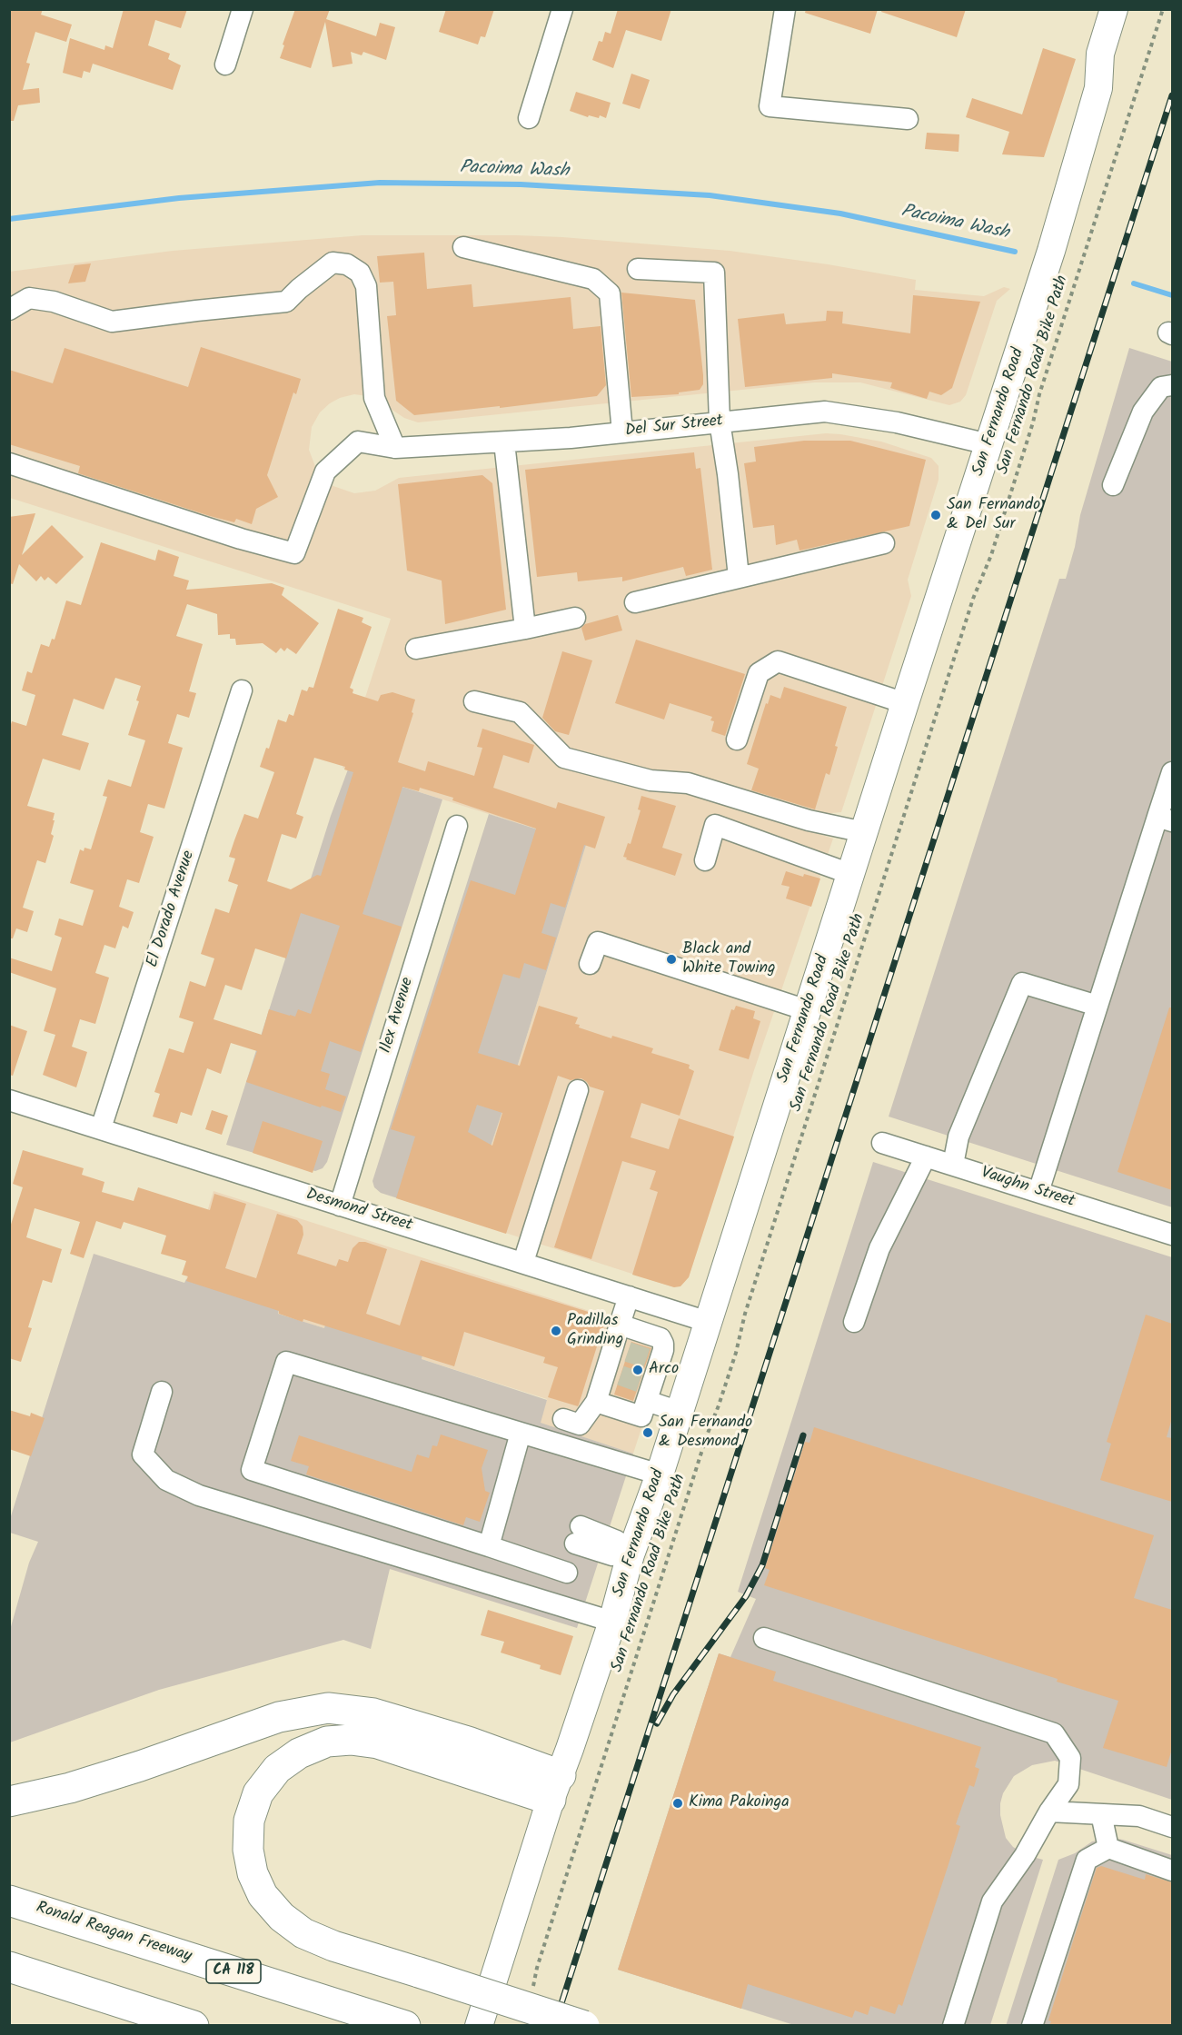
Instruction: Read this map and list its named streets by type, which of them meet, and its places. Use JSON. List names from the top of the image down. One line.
{"streets":{"highway":["Ronald Reagan Freeway","CA 118"],"main road":["San Fernando Road"],"street":["Del Sur Street","El Dorado Avenue","Ilex Avenue","Vaughn Street","Desmond Street"],"path":["San Fernando Road Bike Path"]},"crossings":[["San Fernando Road","Del Sur Street"],["San Fernando Road","Desmond Street"],["El Dorado Avenue","Desmond Street"],["Ilex Avenue","Desmond Street"]],"water":["Pacoima Wash"],"places":["San Fernando & Del Sur","Black and White Towing","Padillas Grinding","Arco","San Fernando & Desmond","Kima Pakoinga"]}
